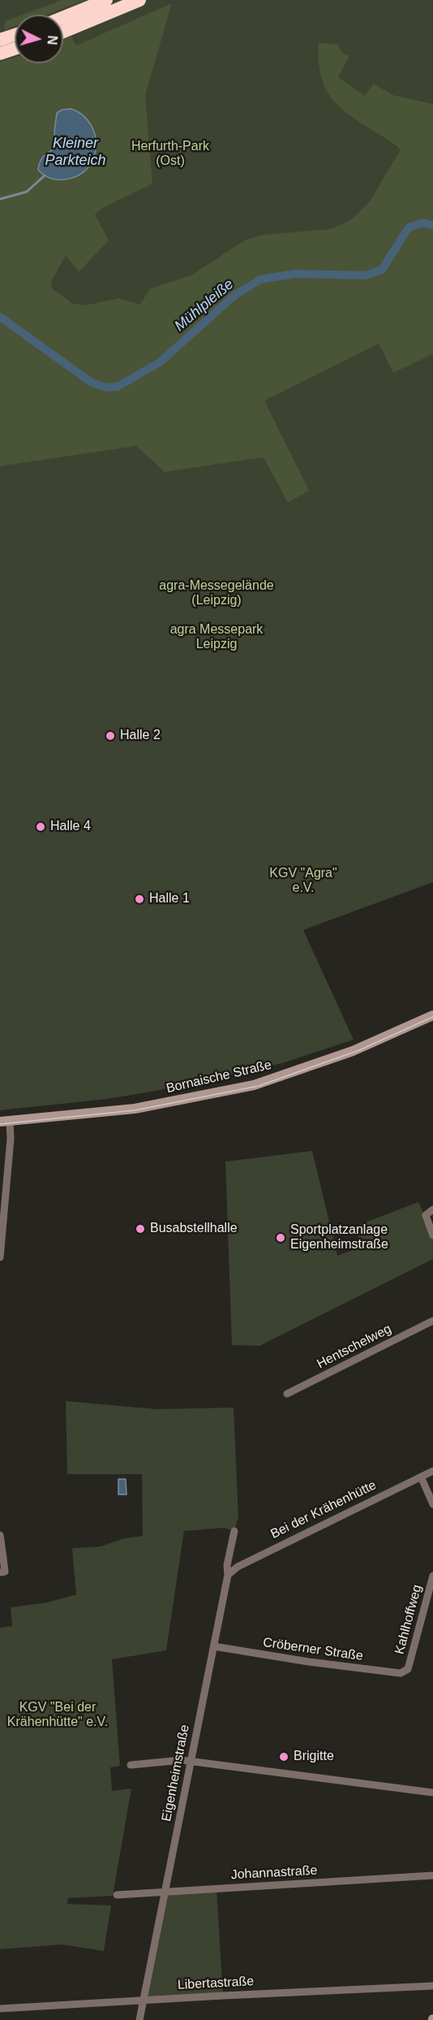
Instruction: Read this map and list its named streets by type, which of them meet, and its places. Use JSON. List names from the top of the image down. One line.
{"streets":{"main road":["Bornaische Straße"],"street":["Hentschelweg","Bei der Krähenhütte","Kahlhoffweg","Cröberner Straße","Eigenheimstraße","Johannastraße","Libertastraße"]},"crossings":[["Bei der Krähenhütte","Eigenheimstraße"],["Kahlhoffweg","Cröberner Straße"],["Cröberner Straße","Eigenheimstraße"],["Eigenheimstraße","Johannastraße"],["Eigenheimstraße","Libertastraße"]],"water":["Kleiner Parkteich","Mühlpleiße"],"parks":["Herfurth-Park (Ost)","agra-Messegelände (Leipzig)","agra Messepark Leipzig","KGV \"Agra\" e.V.","KGV \"Bei der Krähenhütte\" e.V."],"places":["Halle 2","Halle 4","Halle 1","Busabstellhalle","Sportplatzanlage Eigenheimstraße","Brigitte"],"north":"right"}
